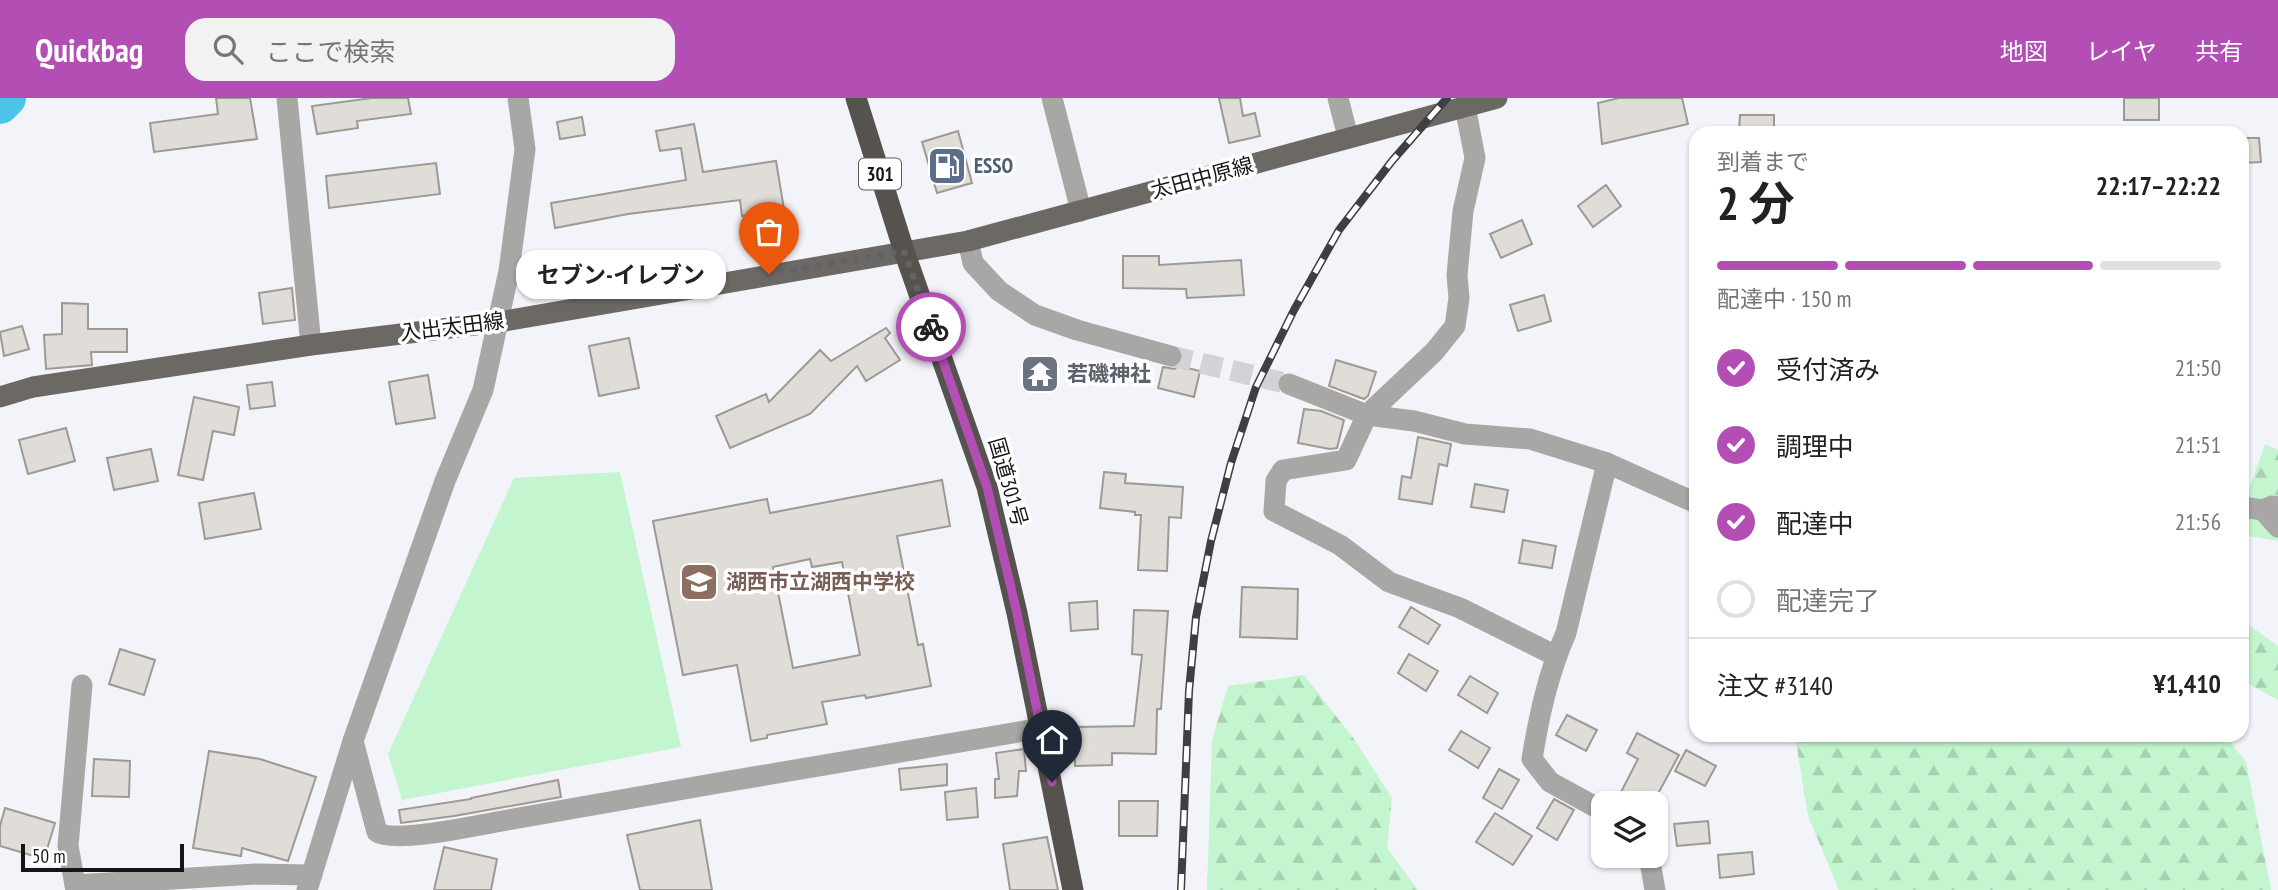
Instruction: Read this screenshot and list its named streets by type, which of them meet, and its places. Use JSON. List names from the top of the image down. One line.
{"streets":{"highway":["301","国道301号"],"main road":["太田中原線","入出太田線"]},"crossings":[["太田中原線","入出太田線"],["太田中原線","国道301号"],["入出太田線","国道301号"]],"places":{"fuel station":["ESSO"],"other":["セブン-イレブン"],"temple":["若磯神社"],"school or university":["湖西市立湖西中学校"]},"scale_bar":"50 m","page":{"header":"Quickbag","search":"ここで検索","nav":["地図","レイヤ","共有"],"heading":["2 分","到着まで","22:17–22:22"],"panel":["注文 #3140","¥1,410"],"bar":"配達中 · 150 m","bubble":"セブン-イレブン","list":[["受付済み","21:50"],["調理中","21:51"],["配達中","21:56"],"配達完了"],"scale":"50 m"}}
